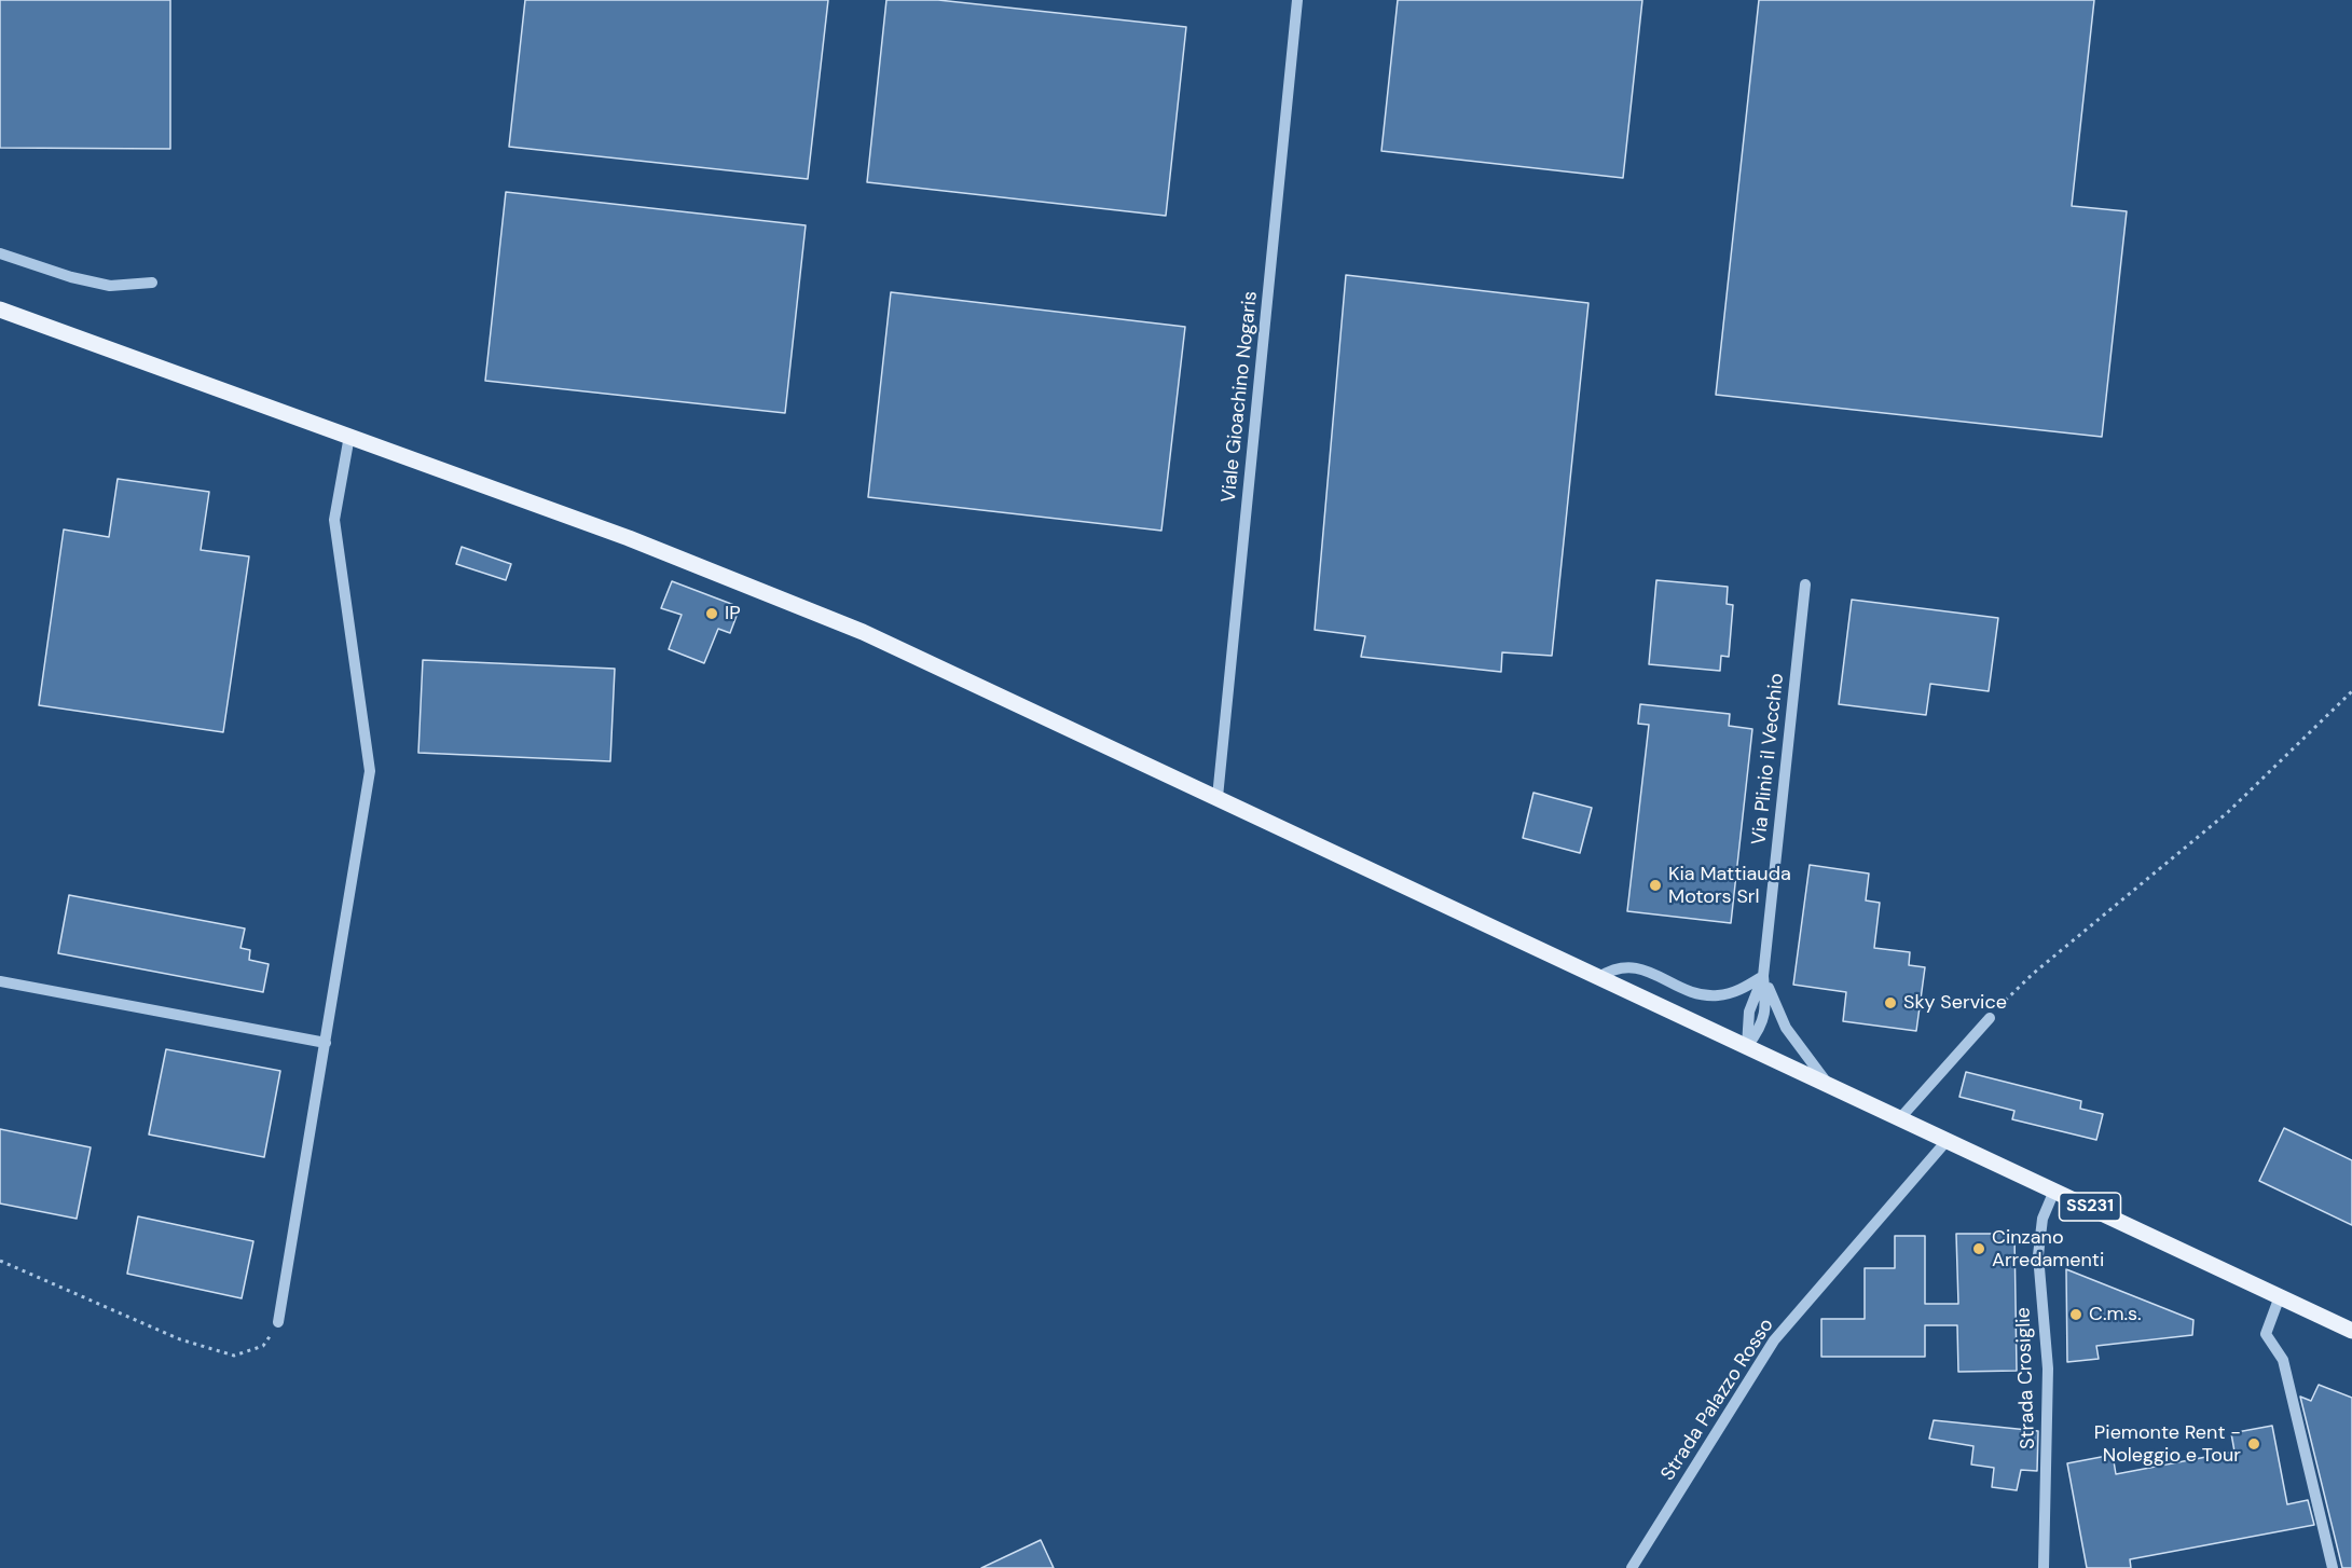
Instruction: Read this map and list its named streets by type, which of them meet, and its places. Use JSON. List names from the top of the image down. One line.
{"streets":{"main road":["SS231"],"street":["Viale Gioachino Nogaris","Via Plinio il Vecchio","Strada Crosiglie","Strada Palazzo Rosso"]},"crossings":[["Via Plinio il Vecchio","SS231"],["SS231","Strada Crosiglie"],["SS231","Strada Palazzo Rosso"]],"places":["IP","Kia Mattiauda Motors Srl","Sky Service","Cinzano Arredamenti","C.m.s.","Piemonte Rent - Noleggio e Tour"]}
